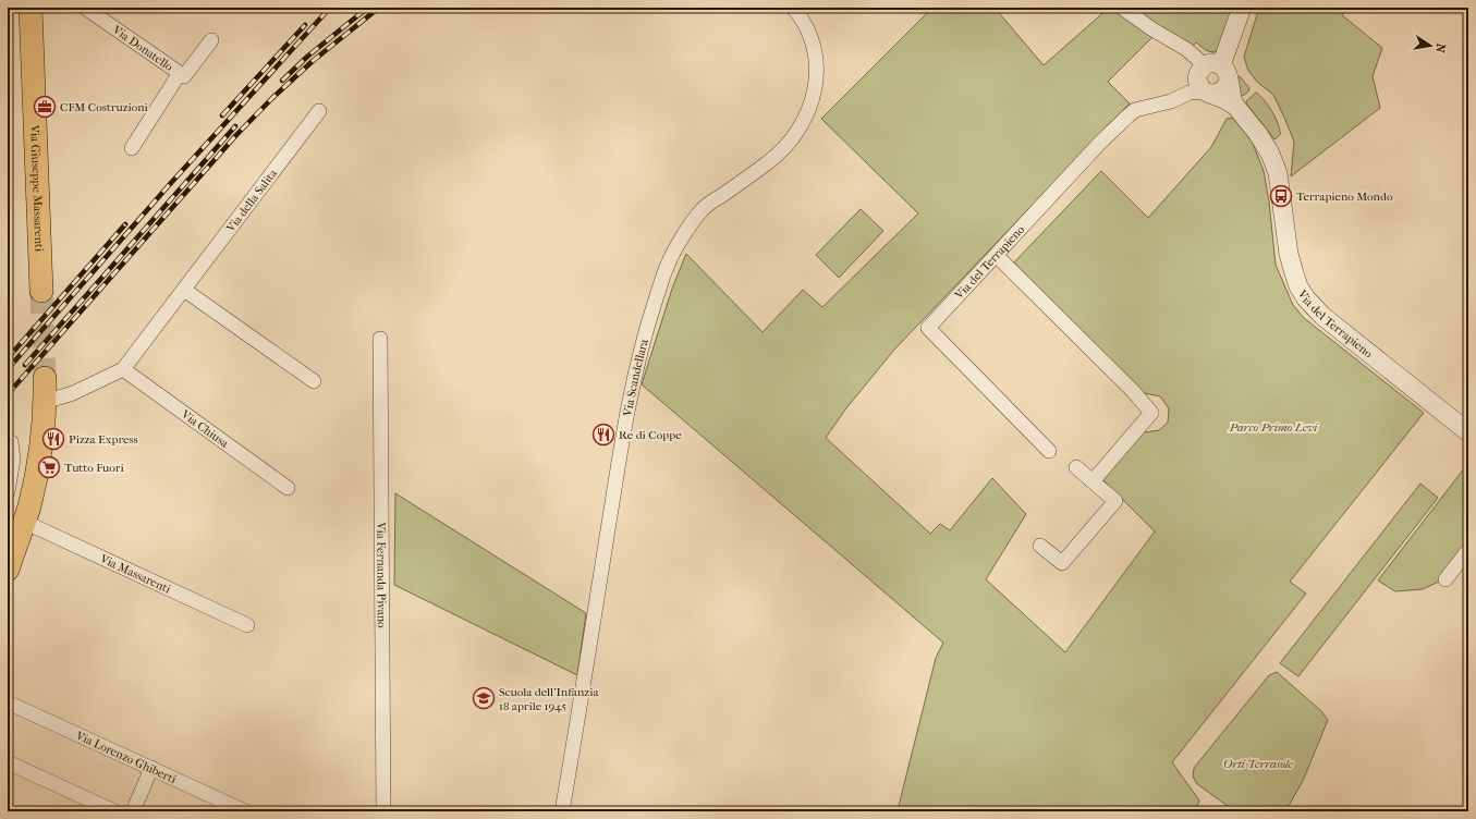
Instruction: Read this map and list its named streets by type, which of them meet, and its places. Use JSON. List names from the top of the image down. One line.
{"streets":{"main road":["Via Giuseppe Massarenti"],"street":["Via Donatello","Via della Salita","Via del Terrapieno","Via Scandellara","Via Chiusa","Via Massarenti","Via Fernanda Pivano","Via Lorenzo Ghiberti"]},"crossings":[["Via della Salita","Via Chiusa"]],"parks":["Parco Primo Levi","Orti Terrasole"],"places":{"office":["CFM Costruzioni"],"bus stop":["Terrapieno Mondo"],"restaurant":["Re di Coppe","Pizza Express"],"supermarket":["Tutto Fuori"],"school or university":["Scuola dell'Infanzia 18 aprile 1945"]},"north":"right"}
